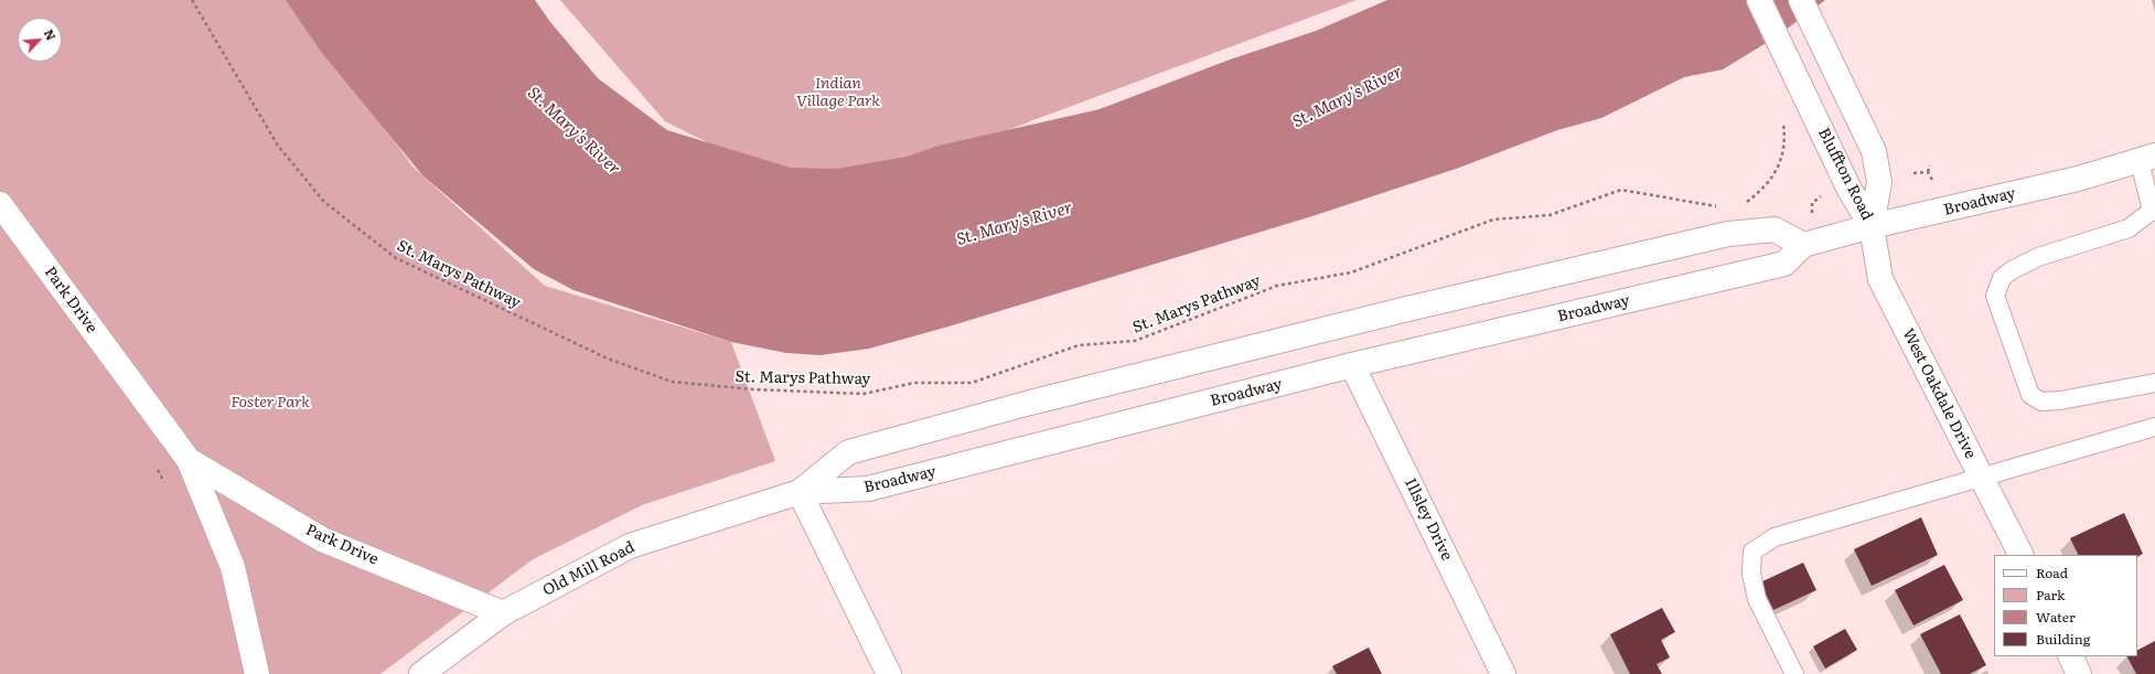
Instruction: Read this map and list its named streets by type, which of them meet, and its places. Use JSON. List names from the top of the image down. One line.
{"streets":{"main road":["Bluffton Road","Broadway","Park Drive","West Oakdale Drive","Illsley Drive","Old Mill Road"],"path":["St. Marys Pathway"]},"crossings":[["Bluffton Road","Broadway"],["Bluffton Road","West Oakdale Drive"],["Broadway","West Oakdale Drive"],["Broadway","Illsley Drive"],["Broadway","Old Mill Road"],["Park Drive","Old Mill Road"]],"water":["St. Mary's River"],"parks":["Indian Village Park","Foster Park"],"legend":["Road","Park","Water","Building"],"north":"top right"}
